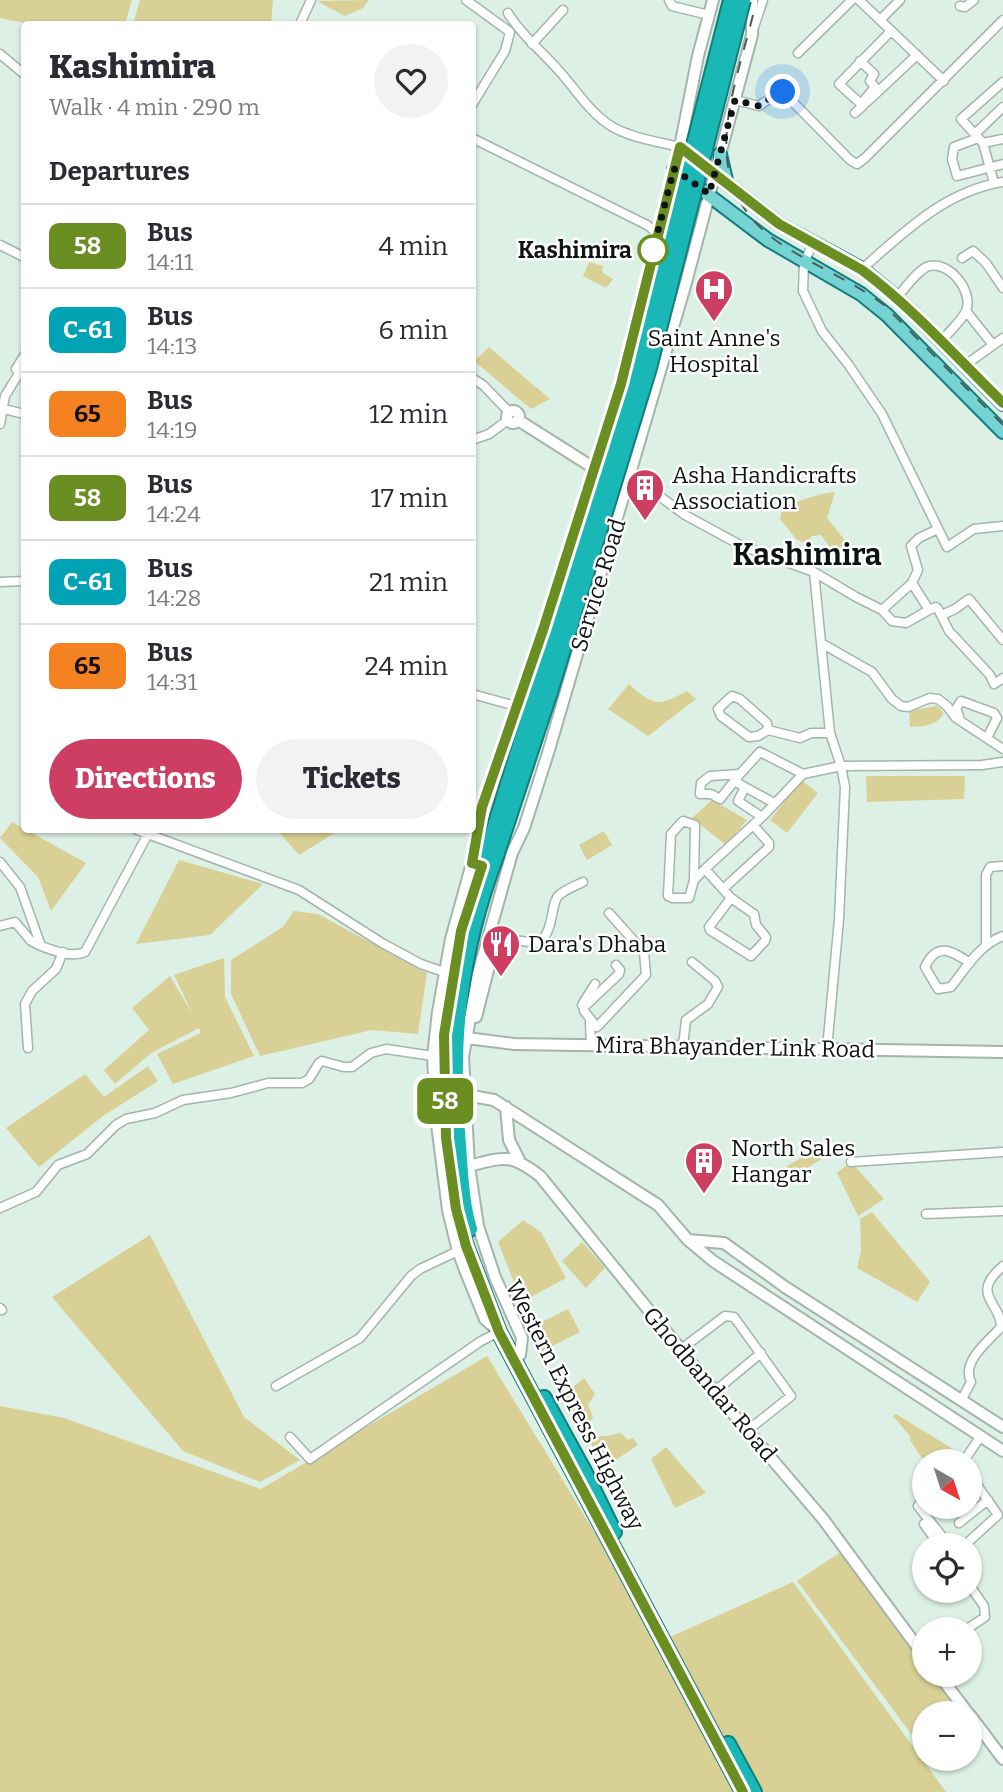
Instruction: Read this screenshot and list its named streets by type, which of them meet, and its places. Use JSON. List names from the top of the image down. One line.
{"streets":{"highway":["Western Express Highway"],"street":["Service Road","Mira Bhayander Link Road","Ghodbandar Road"]},"crossings":[["Service Road","Mira Bhayander Link Road"],["Service Road","Western Express Highway"]],"districts":["Kashimira"],"places":{"other":["Kashimira"],"hospital":["Saint Anne's Hospital"],"building":["Asha Handicrafts Association","North Sales Hangar"],"restaurant":["Dara's Dhaba"]},"lines":["bus line 58"],"north":"bottom right","page":{"on_map":"58","heading":[["Kashimira","Walk · 4 min · 290 m"],"Departures"],"list":[{"mark":"58","name":"Bus","note":"14:11","value":"4 min"},{"mark":"C-61","name":"Bus","note":"14:13","value":"6 min"},{"mark":"65","name":"Bus","note":"14:19","value":"12 min"},{"mark":"58","name":"Bus","note":"14:24","value":"17 min"},{"mark":"C-61","name":"Bus","note":"14:28","value":"21 min"},{"mark":"65","name":"Bus","note":"14:31","value":"24 min"}],"buttons":["Directions","Tickets"],"map_buttons":["+","−"]}}
